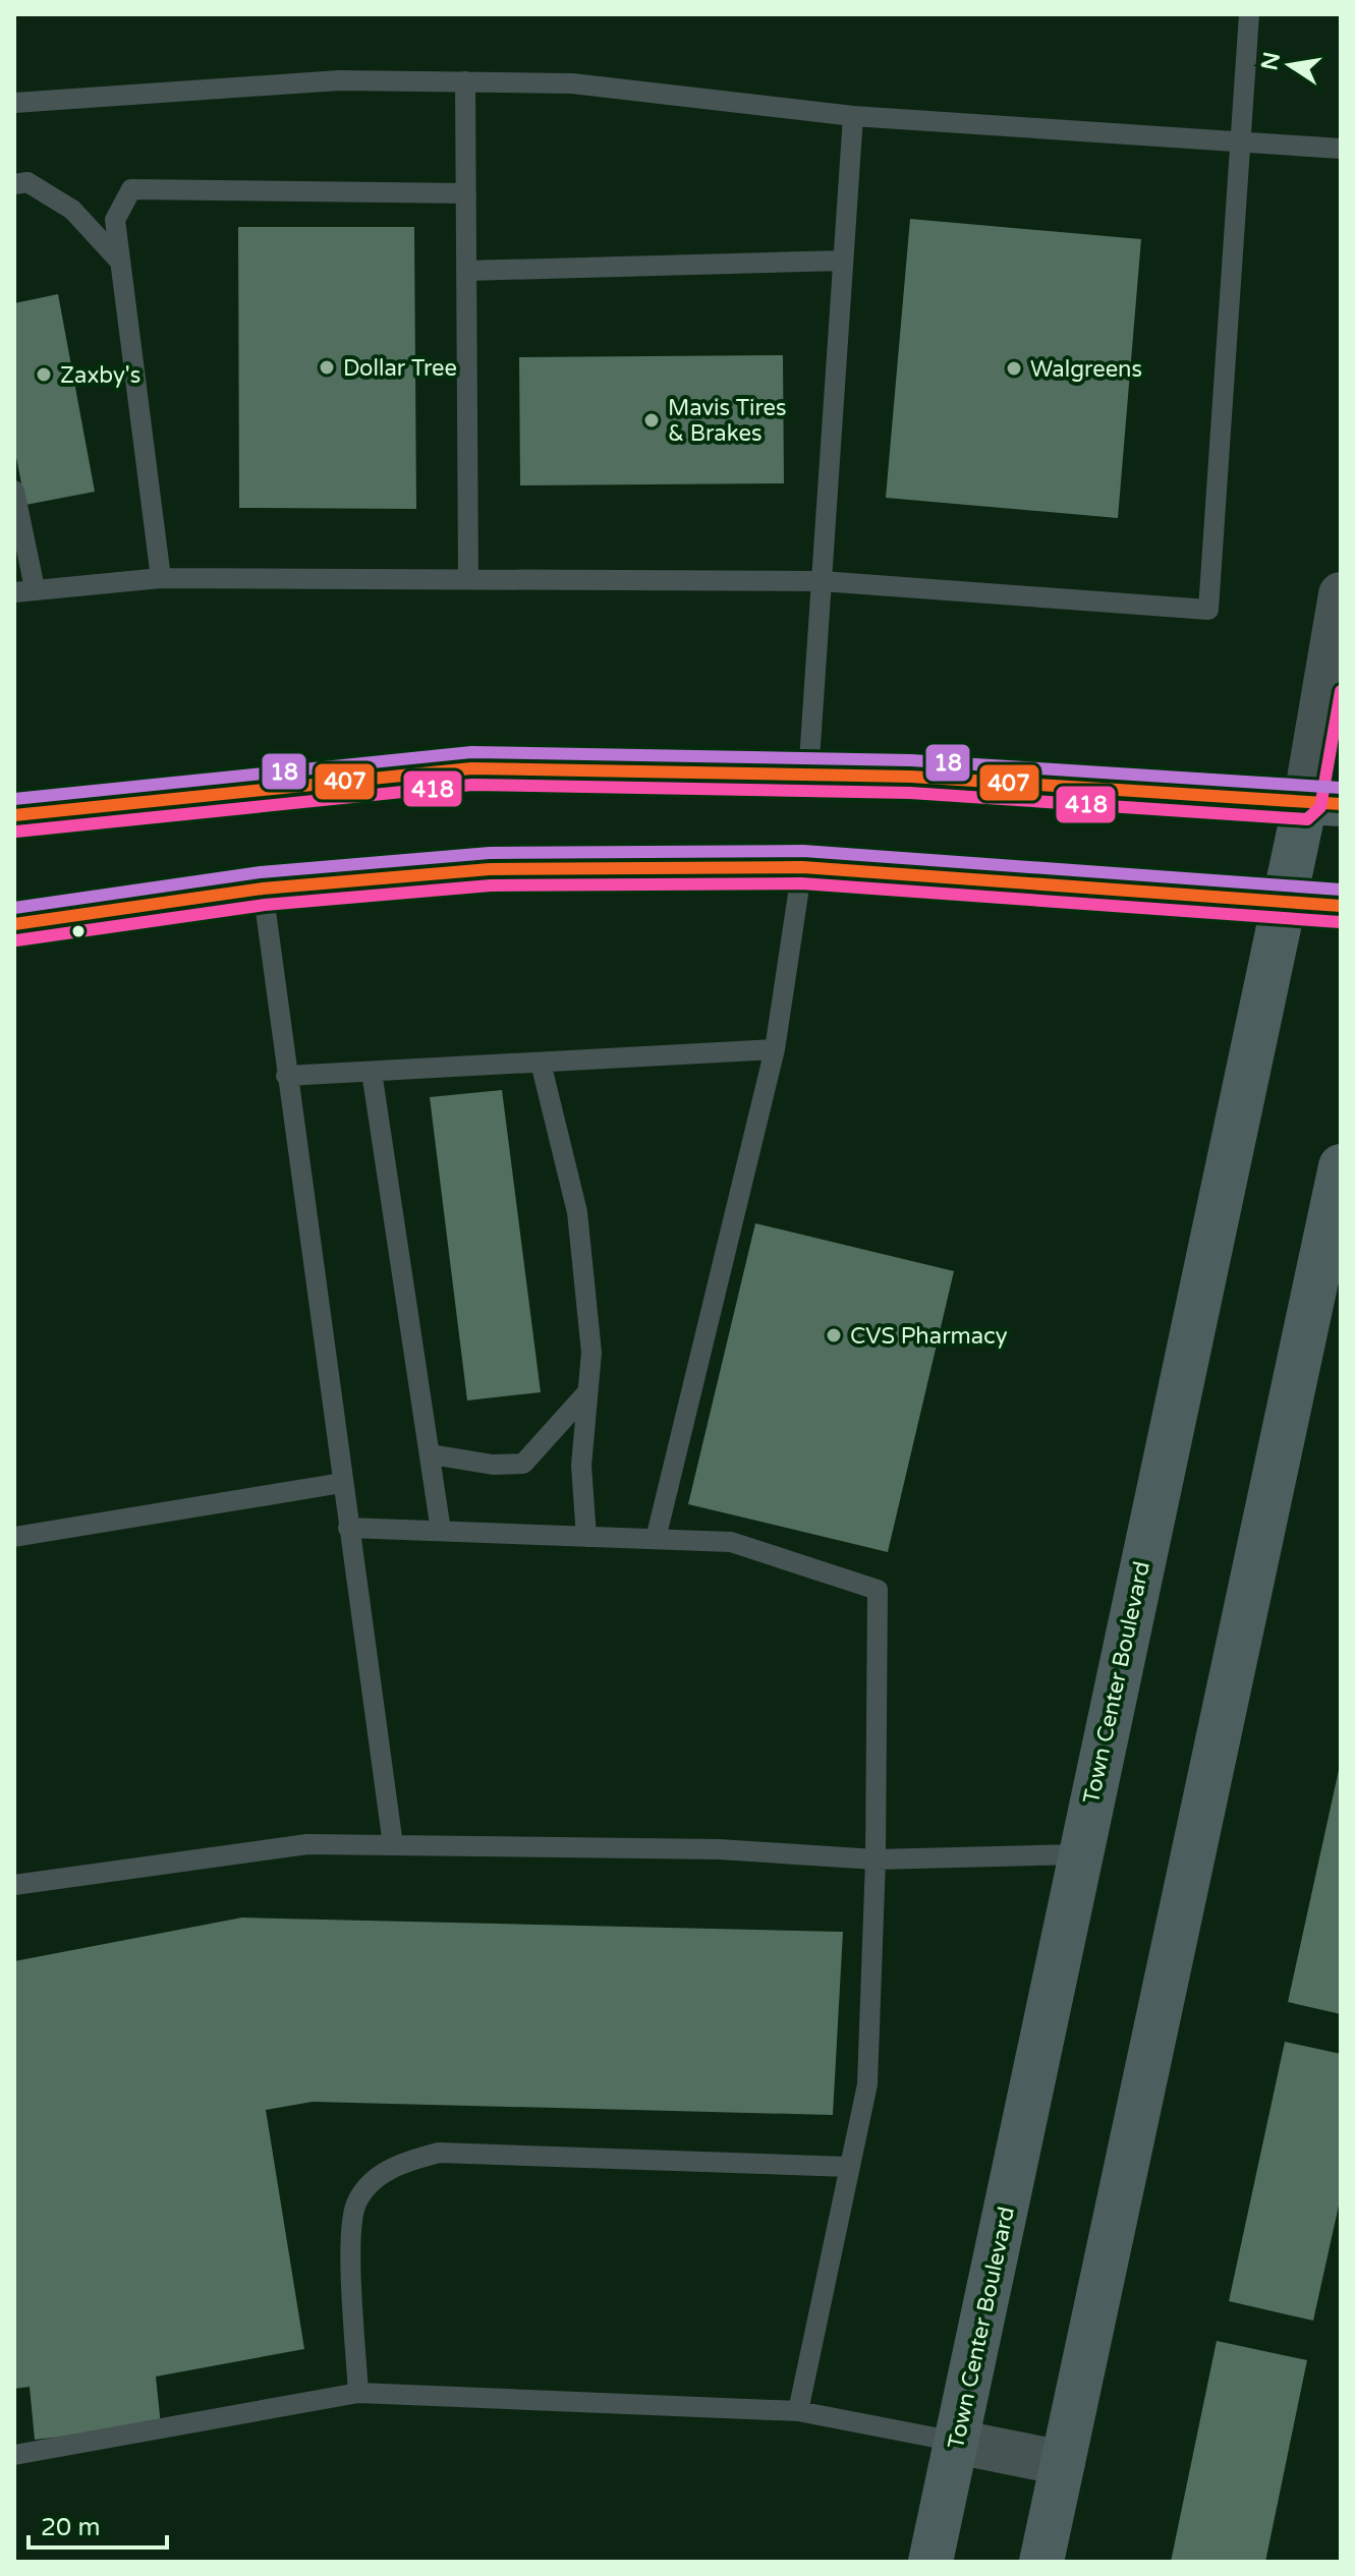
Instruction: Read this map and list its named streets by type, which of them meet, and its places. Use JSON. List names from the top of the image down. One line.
{"streets":{"main road":["Town Center Boulevard"]},"places":["Dollar Tree","Walgreens","Zaxby's","Mavis Tires & Brakes","CVS Pharmacy"],"lines":["transit line 418","transit line 18","transit line 407"],"scale_bar":"20 m","north":"left"}
